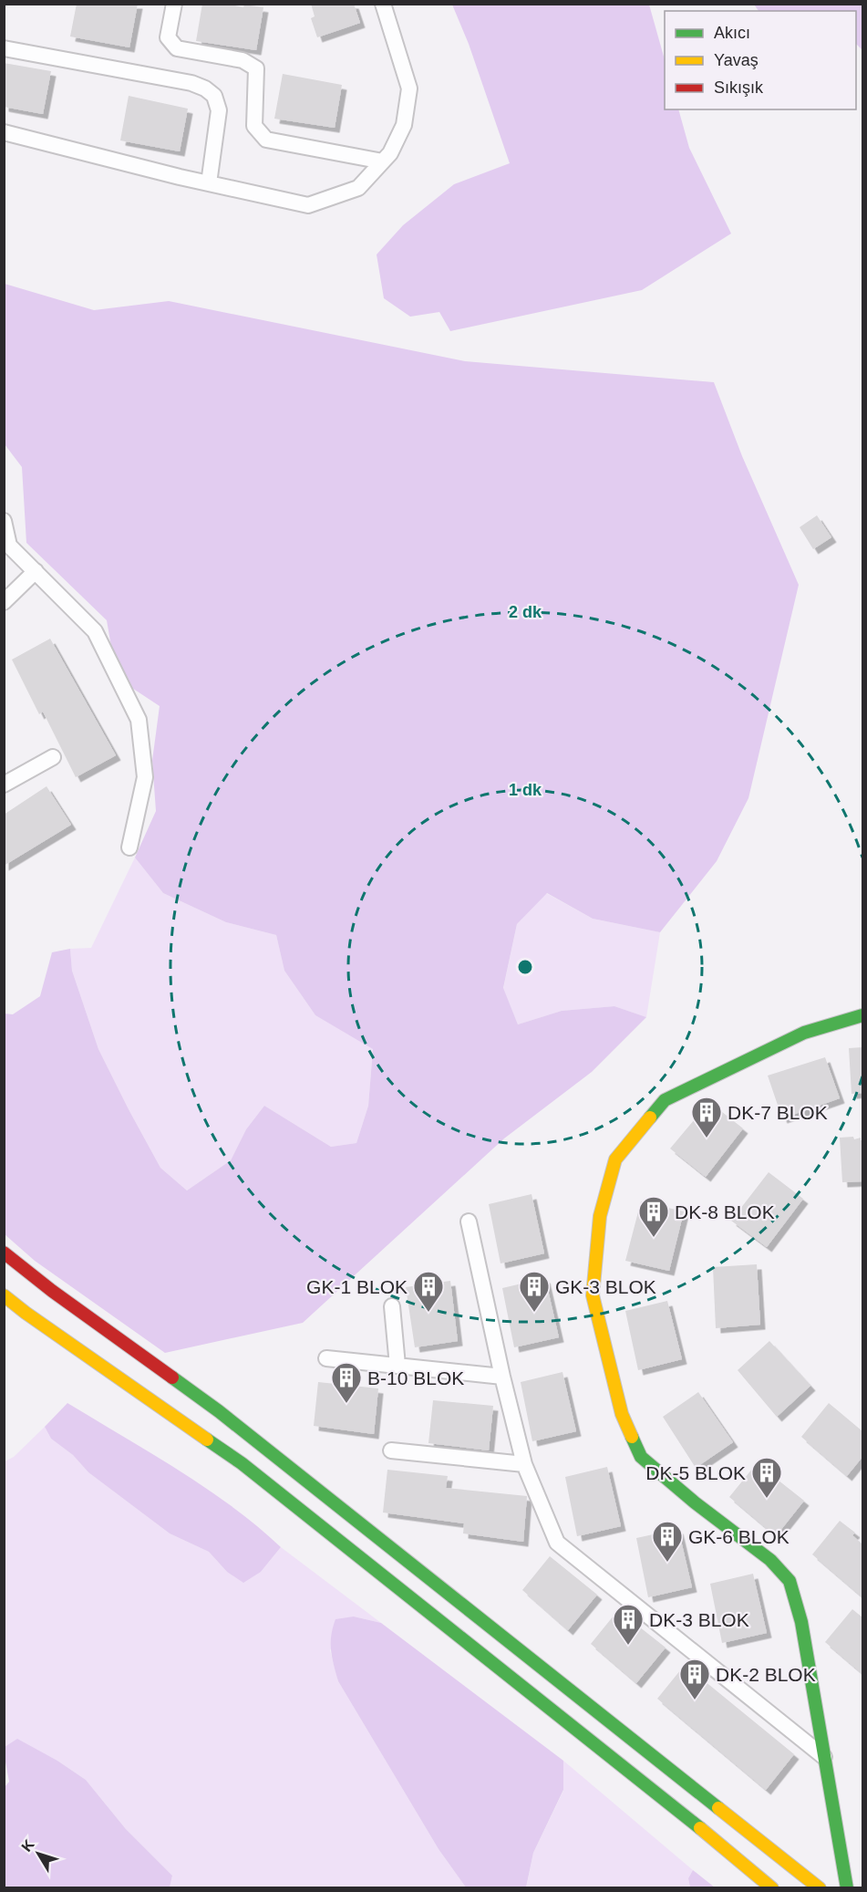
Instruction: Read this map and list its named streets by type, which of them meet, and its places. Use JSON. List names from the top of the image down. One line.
{"places":{"building":["DK-7 BLOK","DK-8 BLOK","GK-1 BLOK","GK-3 BLOK","B-10 BLOK","DK-5 BLOK","GK-6 BLOK","DK-3 BLOK","DK-2 BLOK"]},"legend":["Akıcı","Yavaş","Sıkışık"],"north":"top left","rings":["2 dk","1 dk"]}
